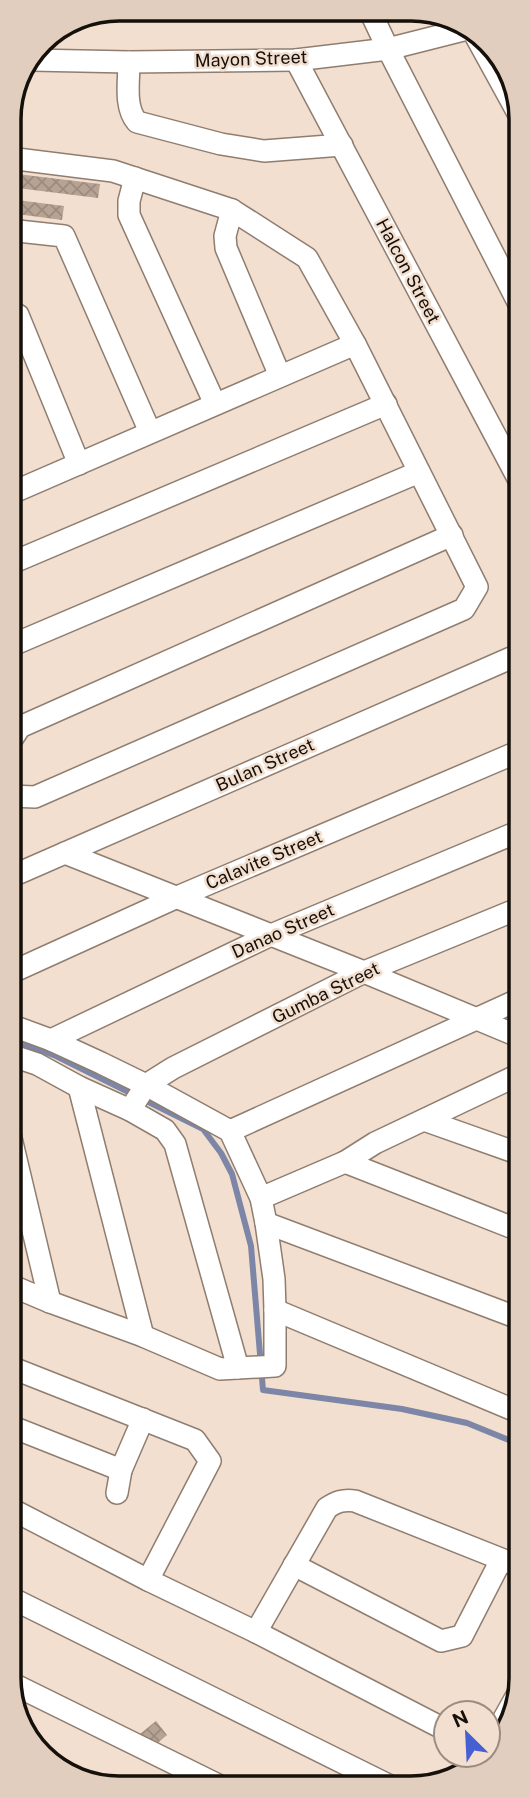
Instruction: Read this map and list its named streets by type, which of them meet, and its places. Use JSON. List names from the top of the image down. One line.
{"streets":{"street":["Mayon Street","Halcon Street","Bulan Street","Calavite Street","Danao Street","Gumba Street"]},"crossings":[["Mayon Street","Halcon Street"]],"north":"top left"}
